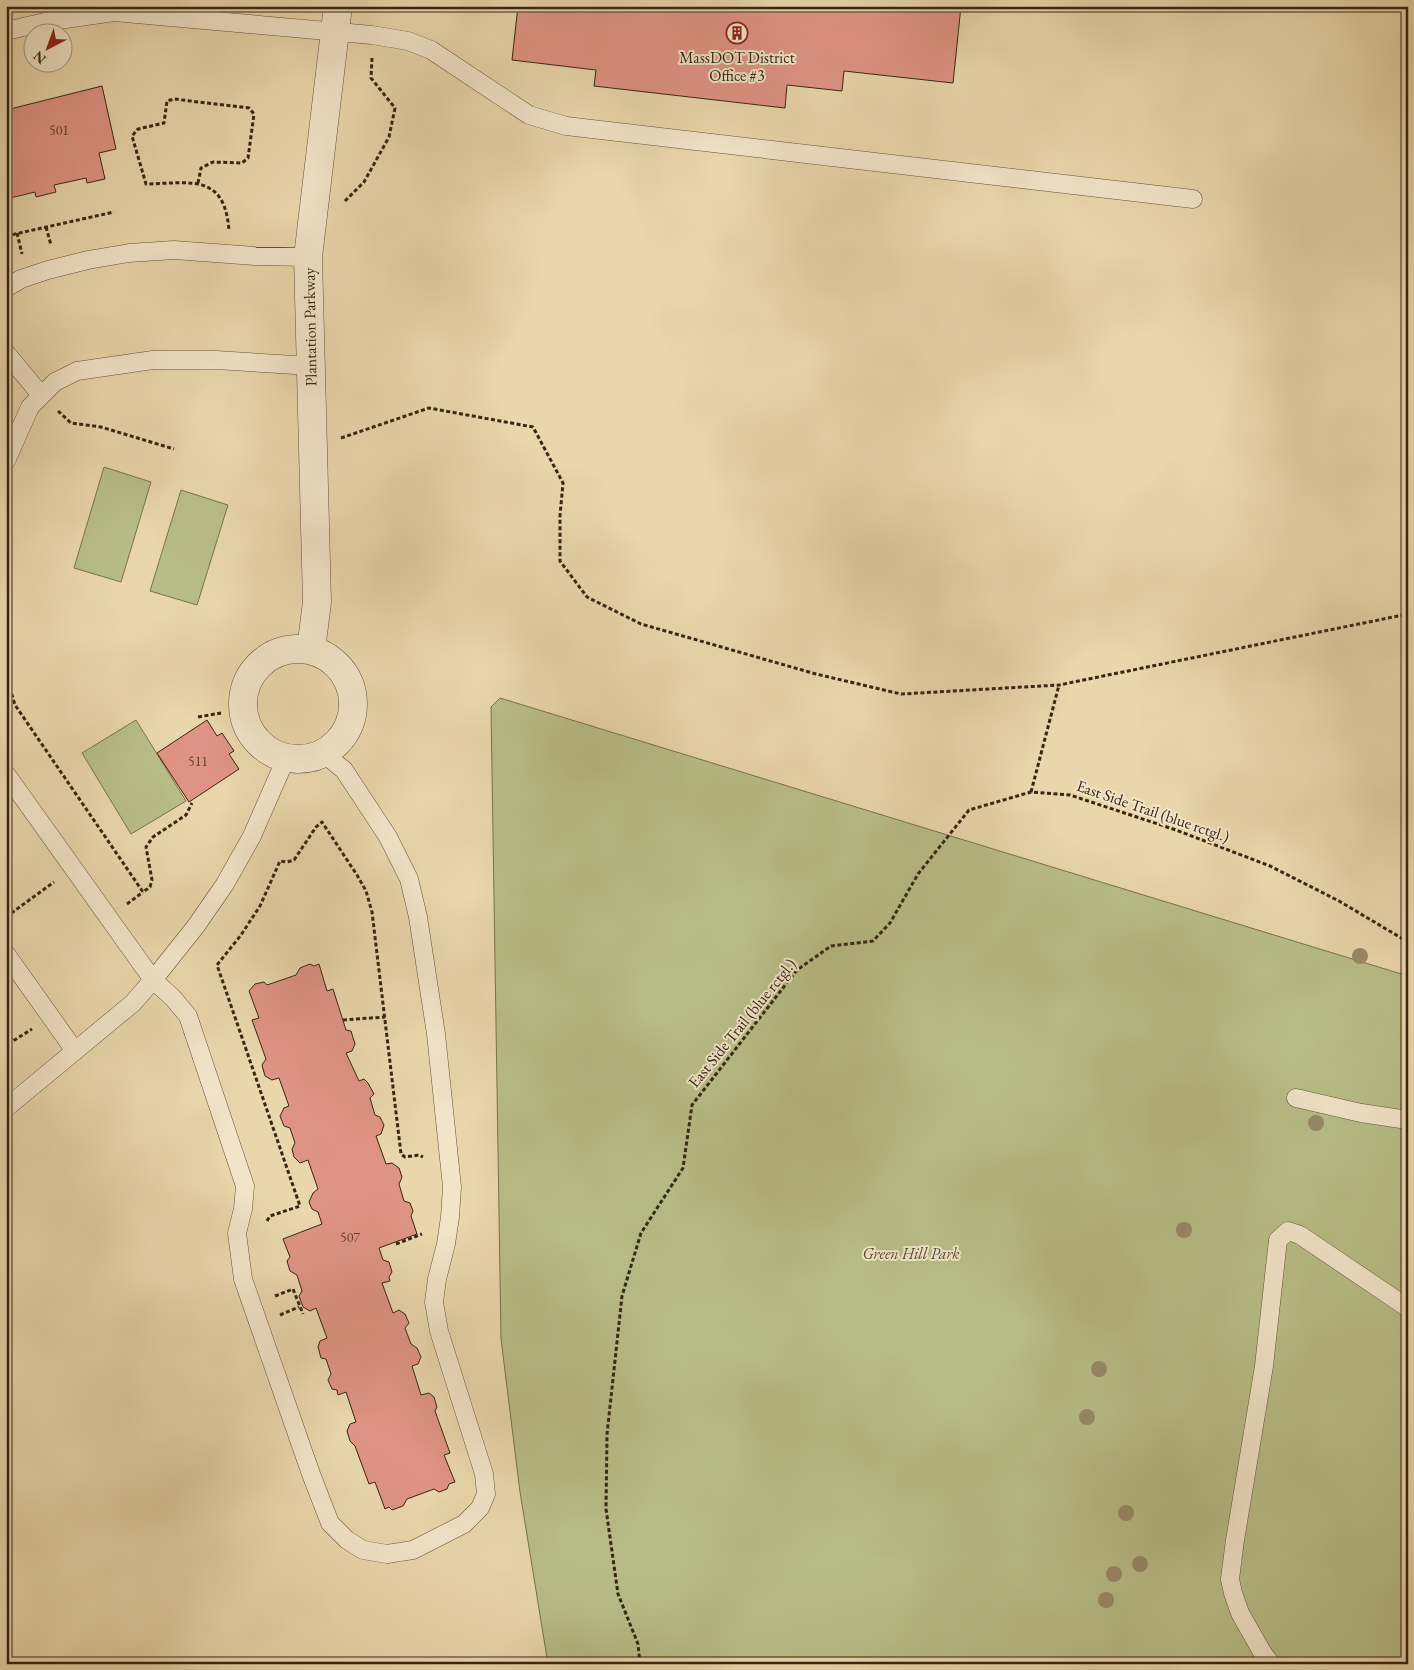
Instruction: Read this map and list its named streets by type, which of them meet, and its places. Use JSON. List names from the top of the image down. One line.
{"streets":{"street":["Plantation Parkway"],"path":["East Side Trail (blue rctgl.)"]},"parks":["Green Hill Park"],"places":{"building":["MassDOT District Office #3"]},"house_numbers":["501","511","507"],"north":"bottom left"}
